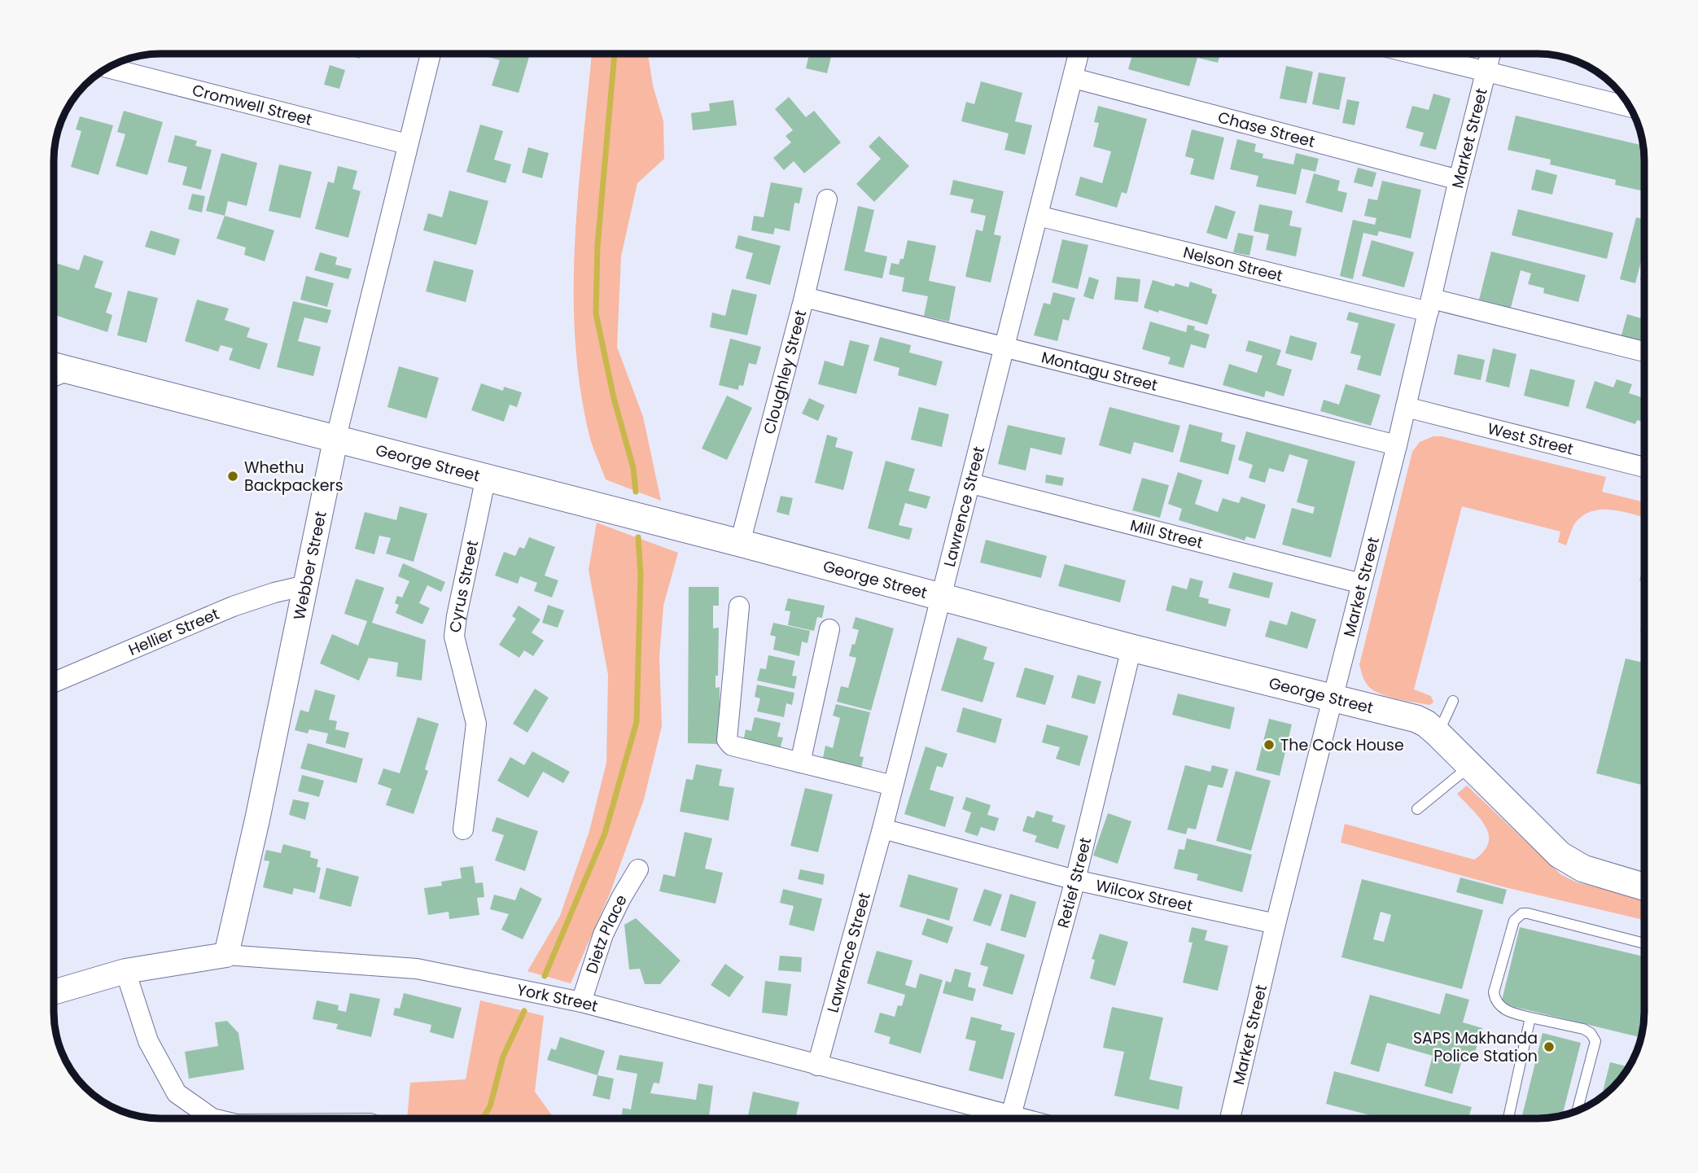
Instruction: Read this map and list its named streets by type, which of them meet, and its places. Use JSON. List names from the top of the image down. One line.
{"streets":{"main road":["George Street"],"street":["Cromwell Street","Chase Street","Market Street","Nelson Street","Cloughley Street","Montagu Street","West Street","Lawrence Street","Mill Street","Webber Street","Cyrus Street","Hellier Street","Retief Street","Wilcox Street","Dietz Place","York Street"]},"crossings":[["Cromwell Street","Webber Street"],["Chase Street","Market Street"],["Chase Street","Lawrence Street"],["Market Street","Nelson Street"],["Market Street","Montagu Street"],["Market Street","West Street"],["Market Street","George Street"],["Market Street","Mill Street"],["Market Street","Wilcox Street"],["Nelson Street","Lawrence Street"],["Cloughley Street","Montagu Street"],["Cloughley Street","George Street"],["Montagu Street","Lawrence Street"],["George Street","Lawrence Street"],["George Street","Webber Street"],["George Street","Cyrus Street"],["George Street","Retief Street"],["Lawrence Street","Mill Street"],["Lawrence Street","Wilcox Street"],["Lawrence Street","York Street"],["Webber Street","Hellier Street"],["Webber Street","York Street"],["Retief Street","Wilcox Street"],["Retief Street","York Street"],["Dietz Place","York Street"]],"places":["Whethu Backpackers","The Cock House","SAPS Makhanda Police Station"]}
